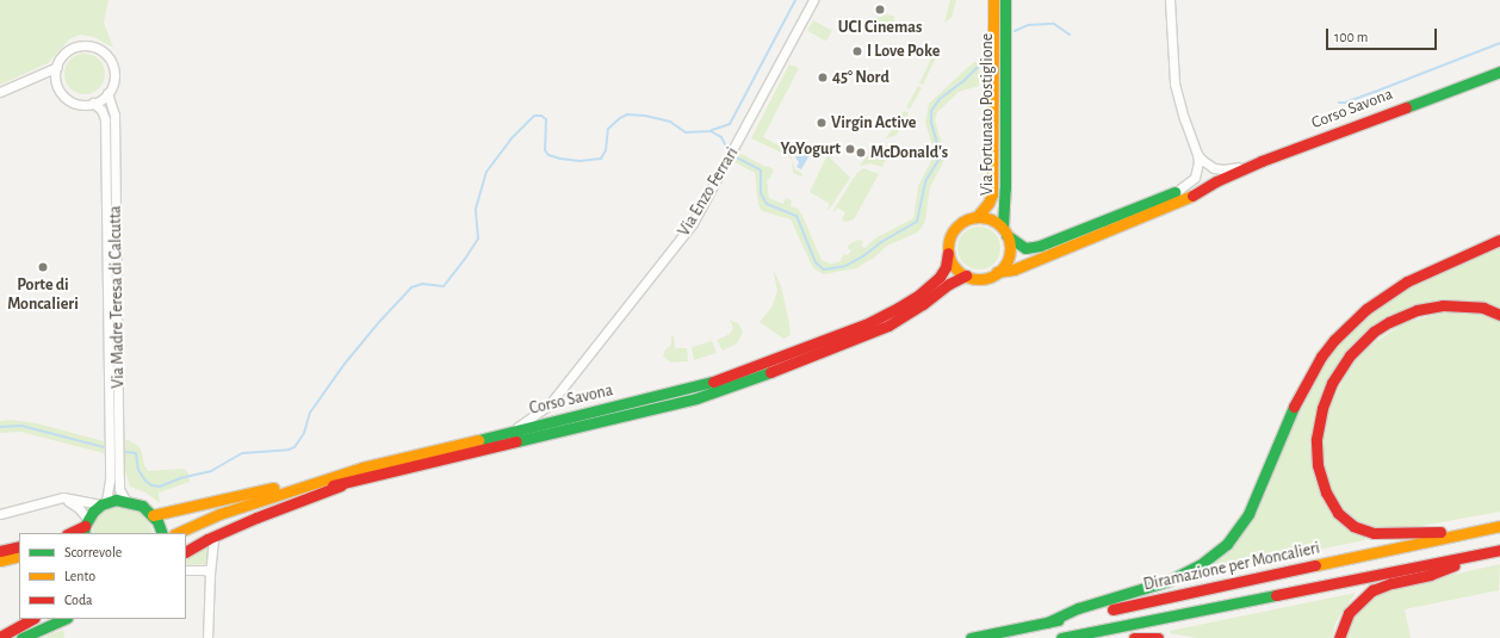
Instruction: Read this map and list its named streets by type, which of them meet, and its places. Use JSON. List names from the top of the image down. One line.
{"streets":{"main road":["Corso Savona","Via Fortunato Postiglione","Diramazione per Moncalieri"],"street":["Via Enzo Ferrari","Via Madre Teresa di Calcutta"]},"crossings":[["Corso Savona","Via Fortunato Postiglione"],["Corso Savona","Via Enzo Ferrari"]],"places":["UCI Cinemas","I Love Poke","45° Nord","Virgin Active","YoYogurt","McDonald's","Porte di Moncalieri"],"legend":["Scorrevole","Lento","Coda"],"scale_bar":"100 m"}
